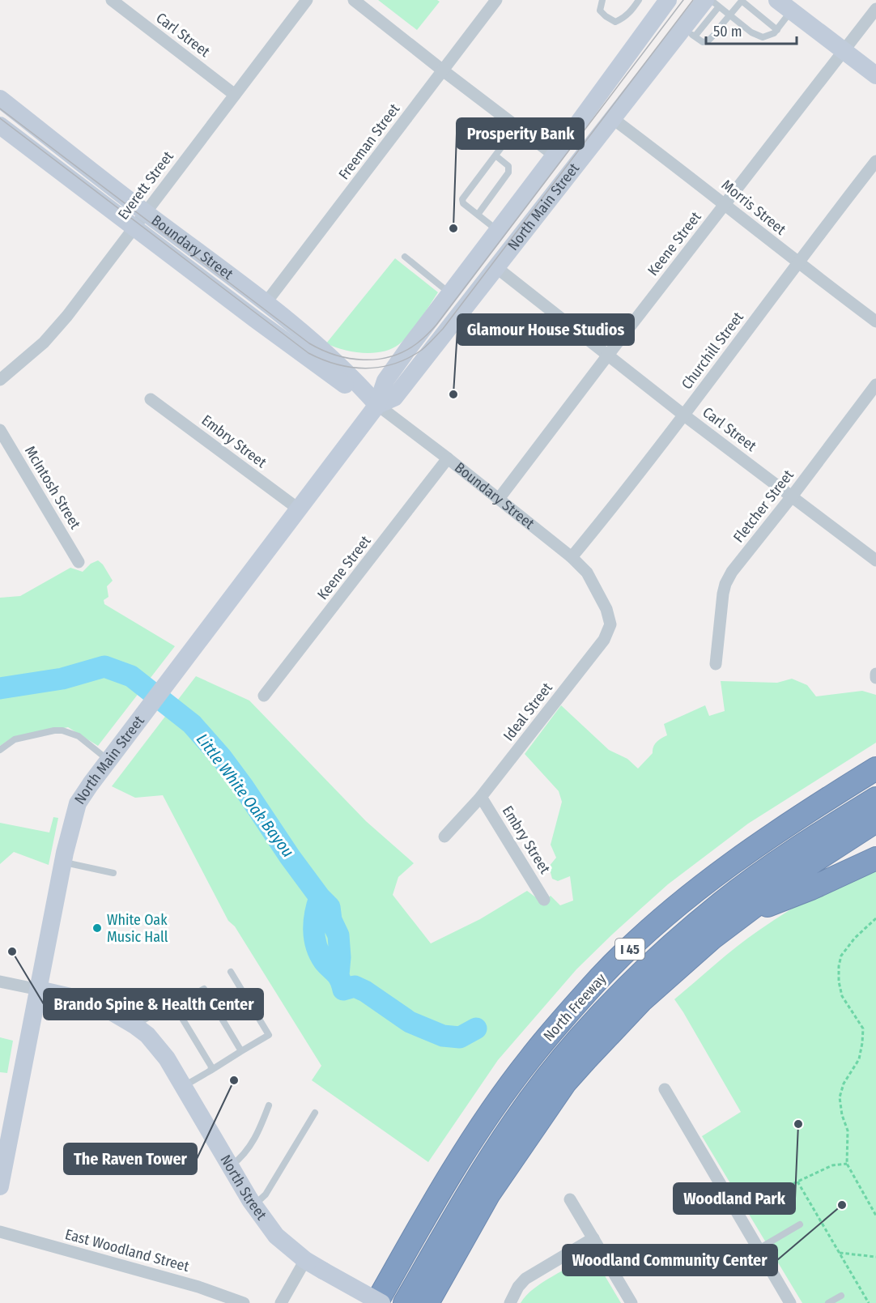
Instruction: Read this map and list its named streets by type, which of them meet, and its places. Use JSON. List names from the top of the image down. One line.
{"streets":{"highway":["I 45","North Freeway"],"main road":["North Main Street","Boundary Street","North Street"],"street":["Carl Street","Freeman Street","Everett Street","Morris Street","Keene Street","Churchill Street","Embry Street","McIntosh Street","Fletcher Street","Ideal Street","East Woodland Street"]},"crossings":[["Carl Street","Everett Street"],["Carl Street","North Main Street"],["Carl Street","Keene Street"],["Carl Street","Churchill Street"],["Carl Street","Fletcher Street"],["Freeman Street","Boundary Street"],["Everett Street","Boundary Street"],["North Main Street","Morris Street"],["North Main Street","Boundary Street"],["North Main Street","Embry Street"],["North Main Street","North Street"],["Morris Street","Keene Street"],["Morris Street","Churchill Street"],["Keene Street","Boundary Street"],["Boundary Street","Churchill Street"],["Boundary Street","Ideal Street"],["Embry Street","Ideal Street"]],"water":["Little White Oak Bayou"],"places":["Prosperity Bank","Glamour House Studios","White Oak Music Hall","Brando Spine & Health Center","The Raven Tower","Woodland Park","Woodland Community Center"],"scale_bar":"50 m"}
